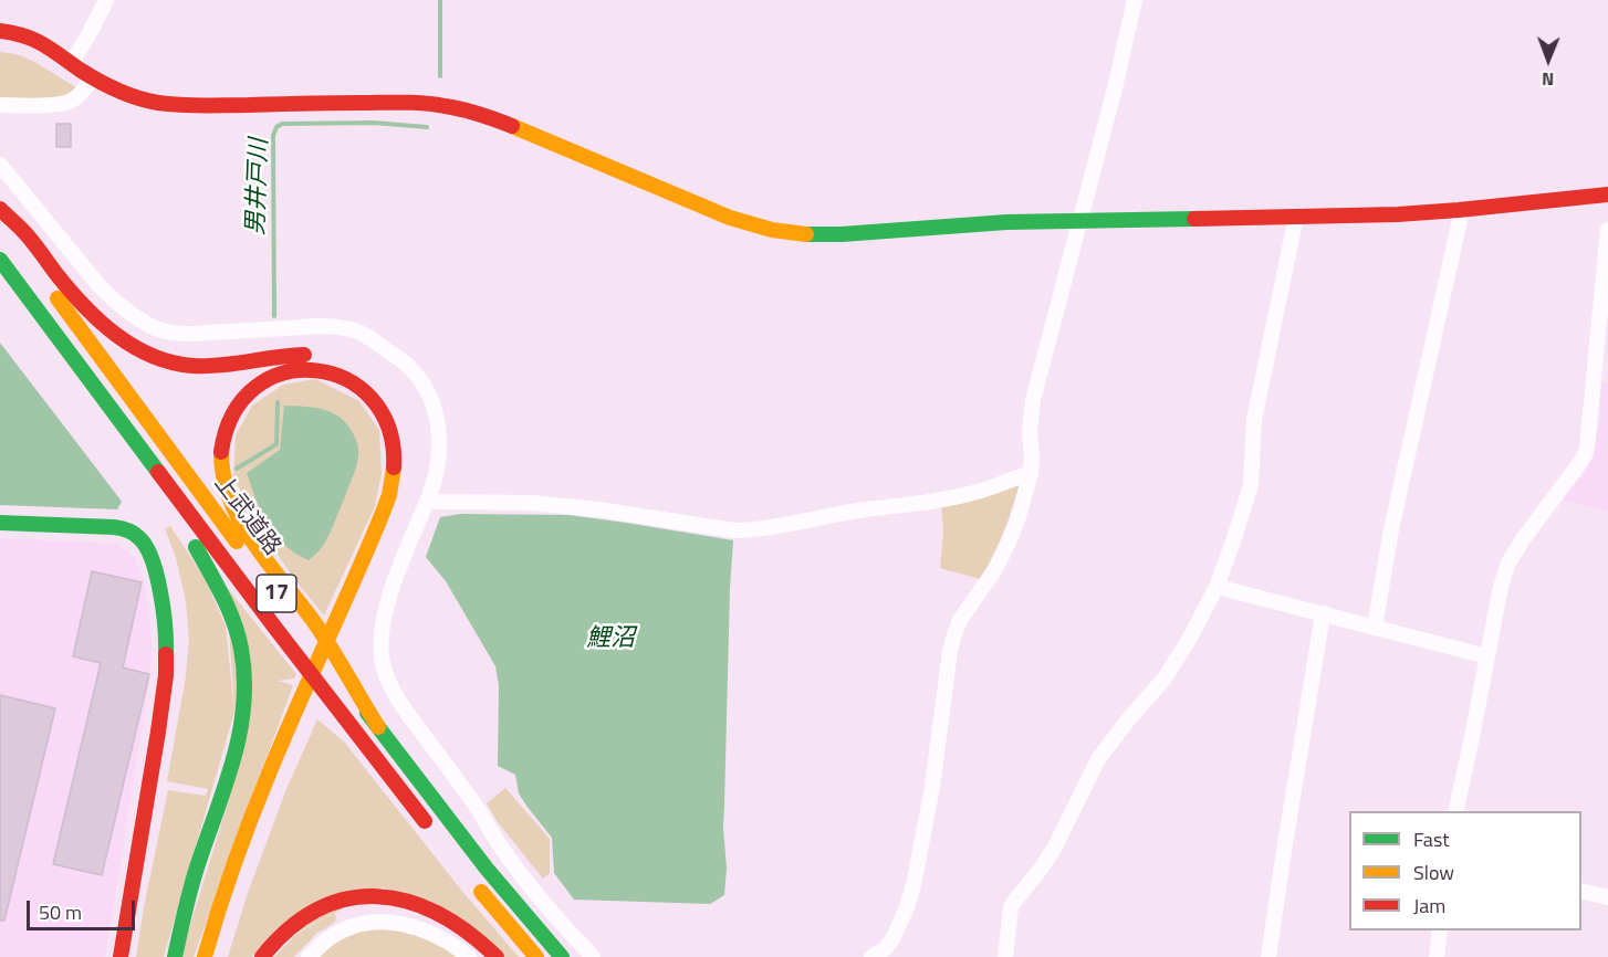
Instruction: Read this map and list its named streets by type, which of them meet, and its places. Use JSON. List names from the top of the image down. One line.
{"streets":{"main road":["上武道路","17"]},"water":["男井戸川","鯉沼"],"legend":["Fast","Slow","Jam"],"scale_bar":"50 m","north":"bottom"}
